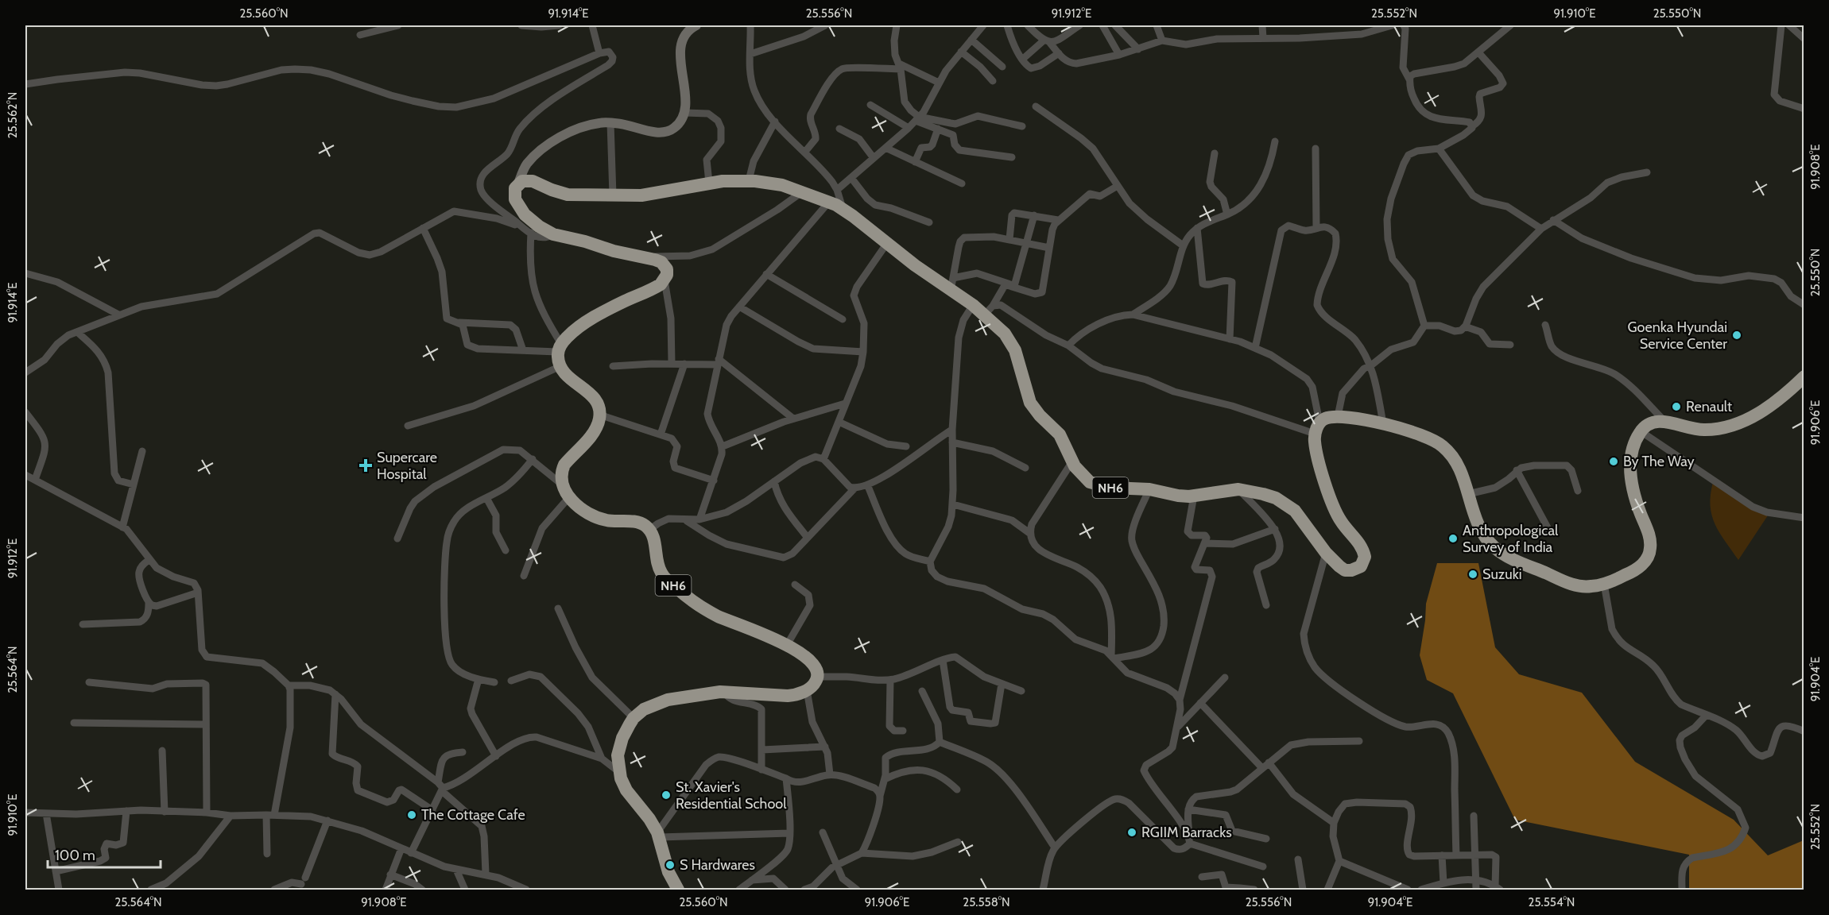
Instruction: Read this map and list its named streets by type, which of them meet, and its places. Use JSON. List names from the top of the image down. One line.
{"streets":{"highway":["NH6"]},"places":{"other":["Goenka Hyundai Service Center","Renault","By The Way","Anthropological Survey of India","Suzuki","St. Xavier's Residential School","The Cottage Cafe","RGIIM Barracks","S Hardwares"],"health":["Supercare Hospital"]},"scale_bar":"100 m","coordinates":["25.560°N","91.914°E","25.556°N","91.912°E","25.552°N","91.910°E","25.550°N","25.562°N","91.908°E","91.906°E","25.564°N","91.904°E","25.558°N","25.554°N"]}
